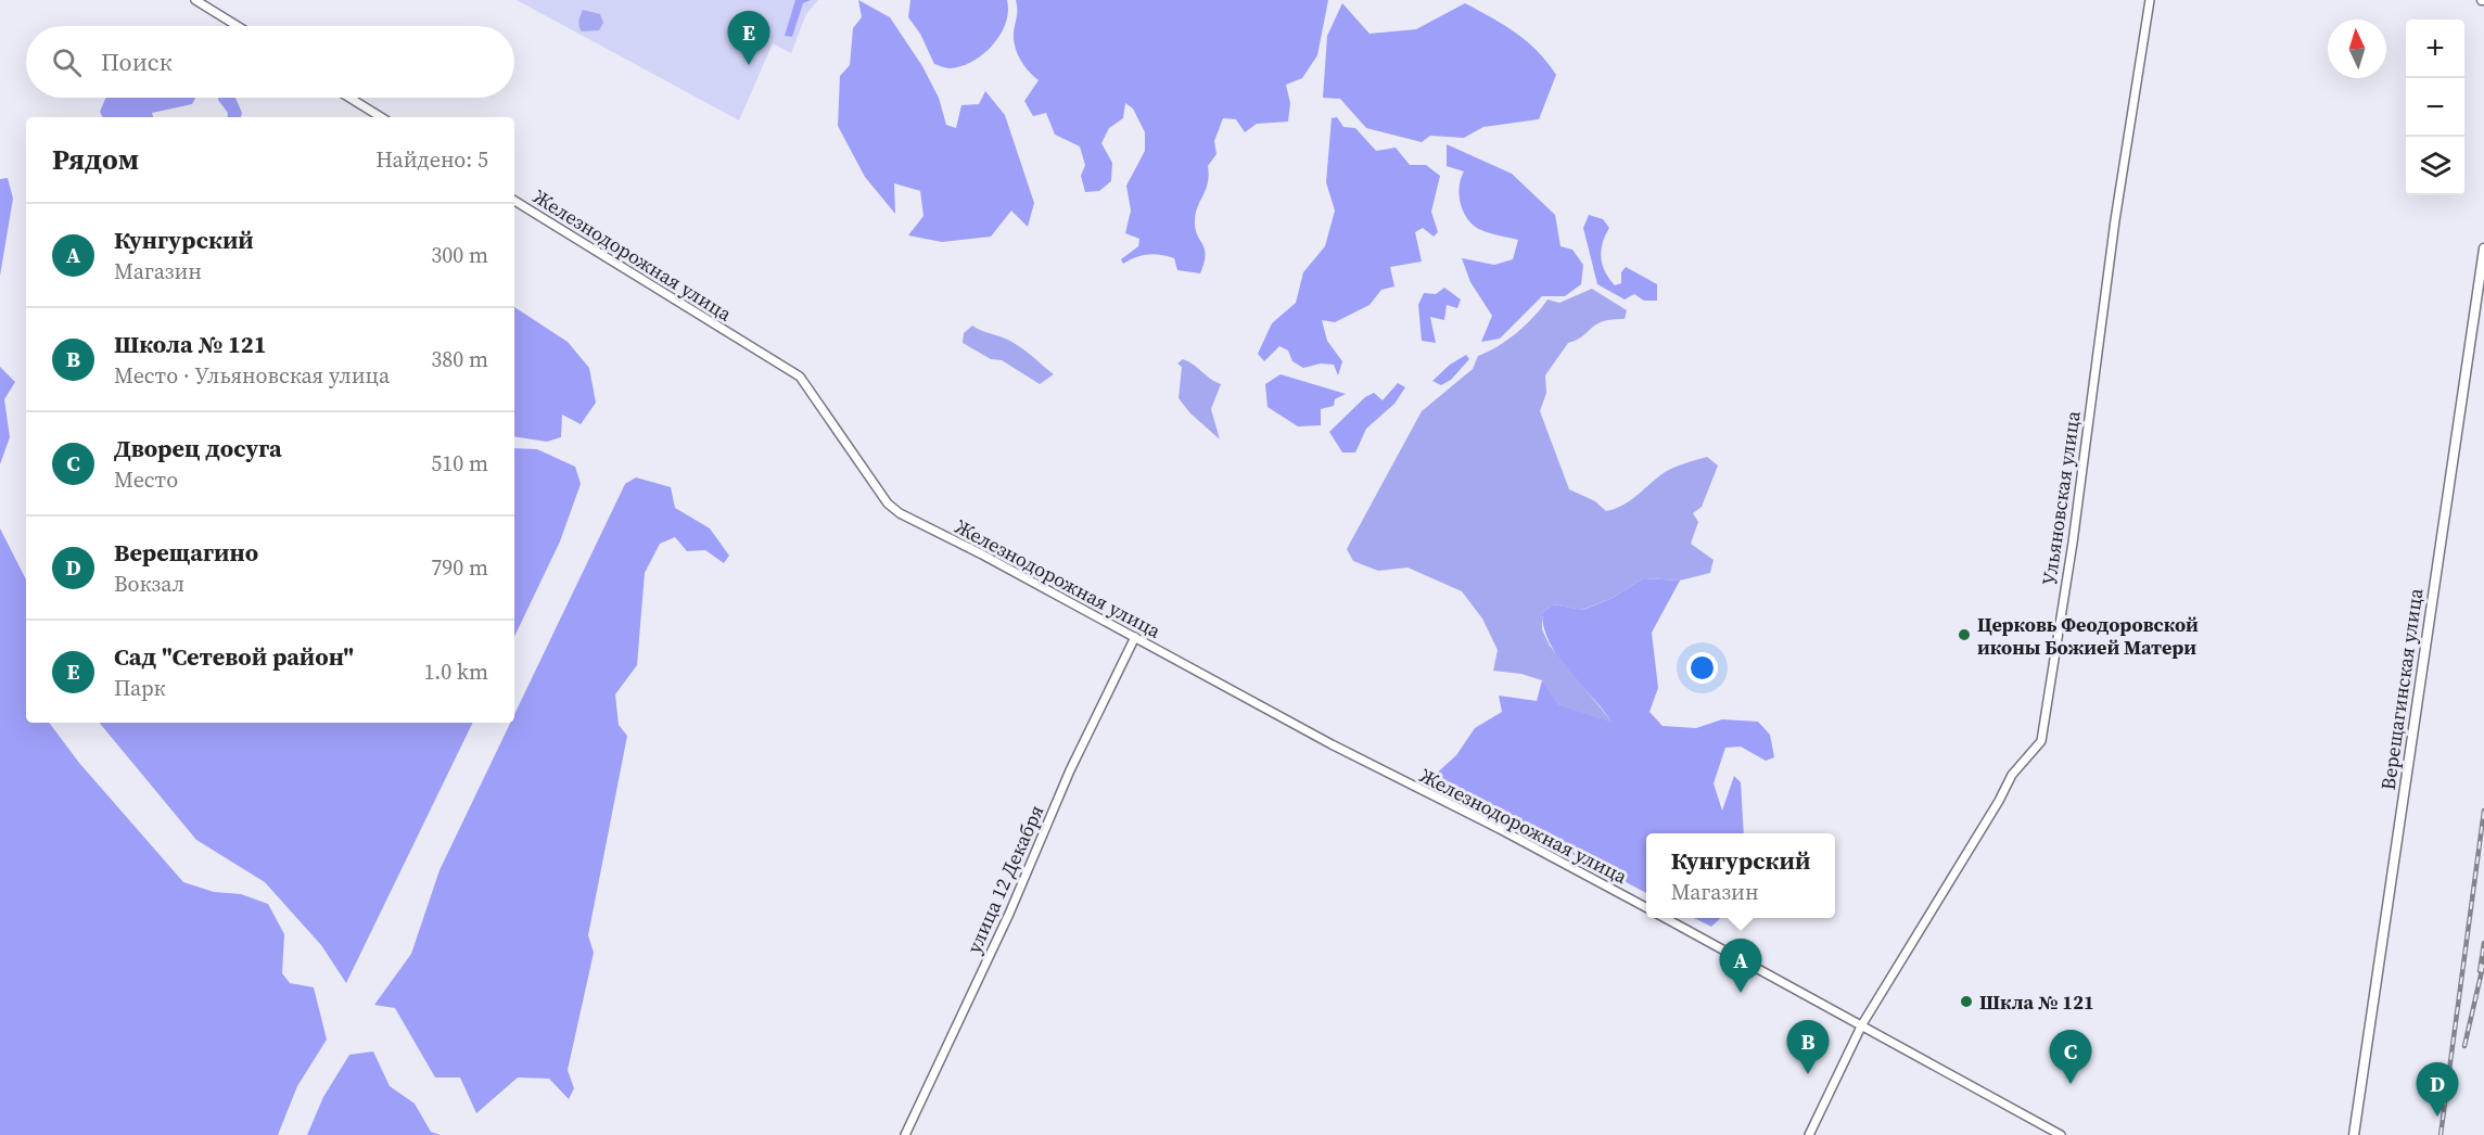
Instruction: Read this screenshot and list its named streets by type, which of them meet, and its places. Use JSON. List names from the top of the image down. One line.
{"streets":{"main road":["Верещагинская улица"],"street":["Железнодорожная улица","Ульяновская улица","улица 12 Декабря"]},"crossings":[["Железнодорожная улица","улица 12 Декабря"]],"places":["Церковь Феодоровской иконы Божией Матери","Шкла № 121"],"north":"top","page":{"pins":["E","A","B","C","D"],"map_buttons":["+","−"],"search":"Поиск","heading":["Рядом","Найдено: 5"],"list":[{"mark":"A","name":"Кунгурский","note":"Магазин","value":"300 m"},{"mark":"B","name":"Школа № 121","note":"Место · Ульяновская улица","value":"380 m"},{"mark":"C","name":"Дворец досуга","note":"Место","value":"510 m"},{"mark":"D","name":"Верещагино","note":"Вокзал","value":"790 m"},{"mark":"E","name":"Сад \"Сетевой район\"","note":"Парк","value":"1.0 km"}],"popup":["Кунгурский","Магазин"]}}
